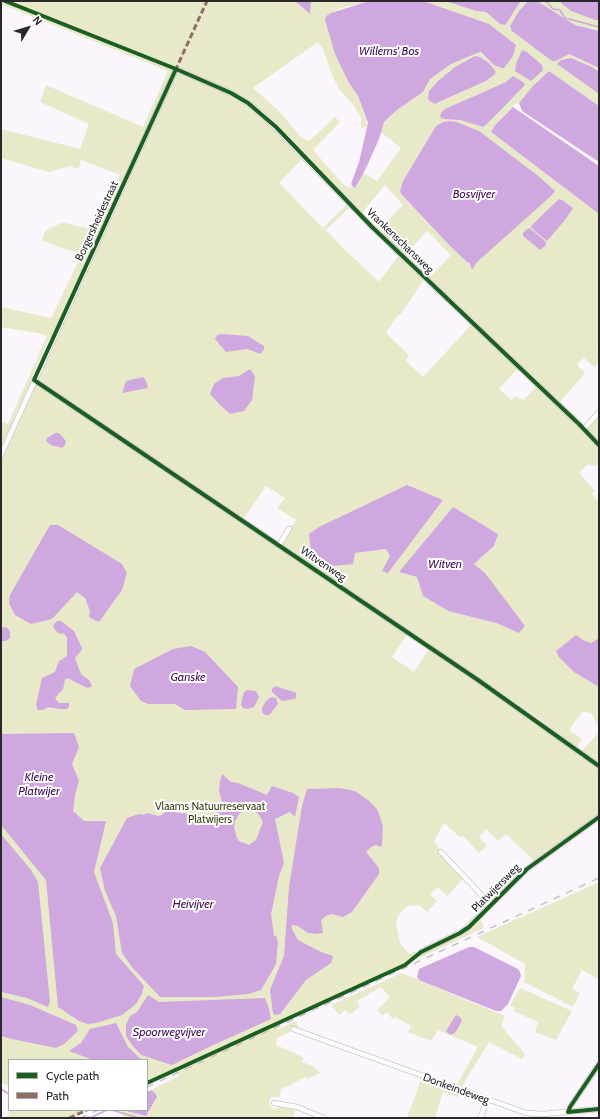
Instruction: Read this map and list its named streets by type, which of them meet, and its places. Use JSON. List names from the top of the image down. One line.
{"streets":{"street":["Borgersheidestraat","Vrankenschansweg","Witvenweg","Platwijersweg","Donkeindeweg"]},"crossings":[["Borgersheidestraat","Vrankenschansweg"],["Borgersheidestraat","Witvenweg"]],"water":["Willems' Bos","Bosvijver","Witven","Ganske","Kleine Platwijer","Heivijver","Spoorwegvijver"],"parks":["Vlaams Natuurreservaat Platwijers"],"legend":["Cycle path","Path"],"north":"top right"}
